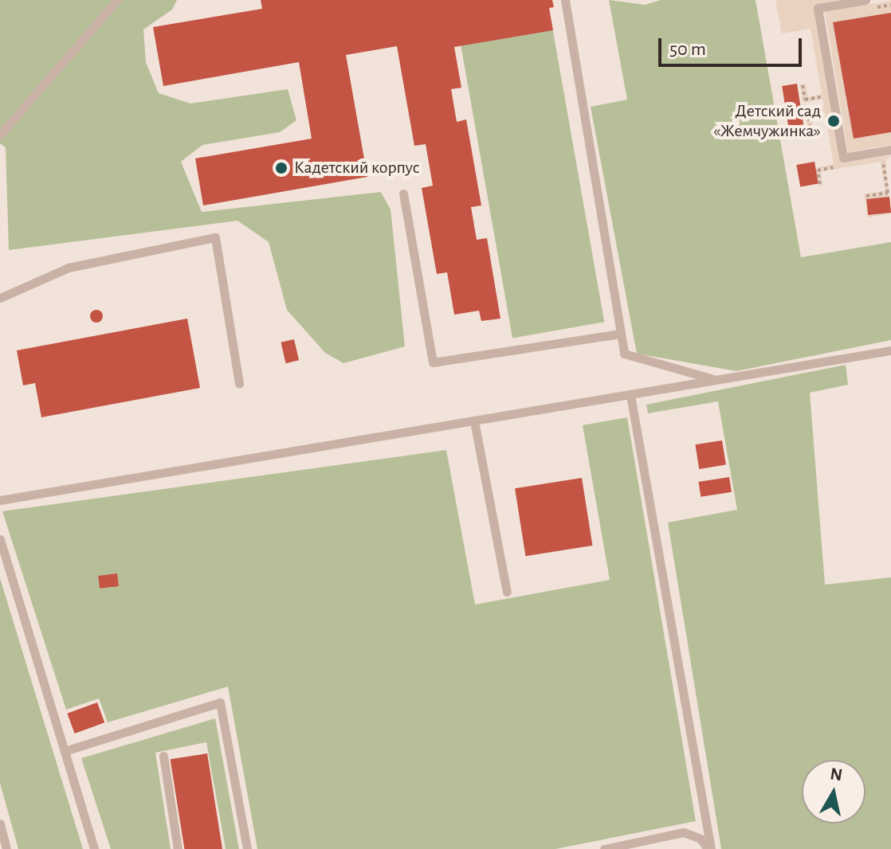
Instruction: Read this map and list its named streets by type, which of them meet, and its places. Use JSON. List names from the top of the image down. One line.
{"places":["Детский сад «Жемчужинка»","Кадетский корпус"],"scale_bar":"50 m","north":"top"}
